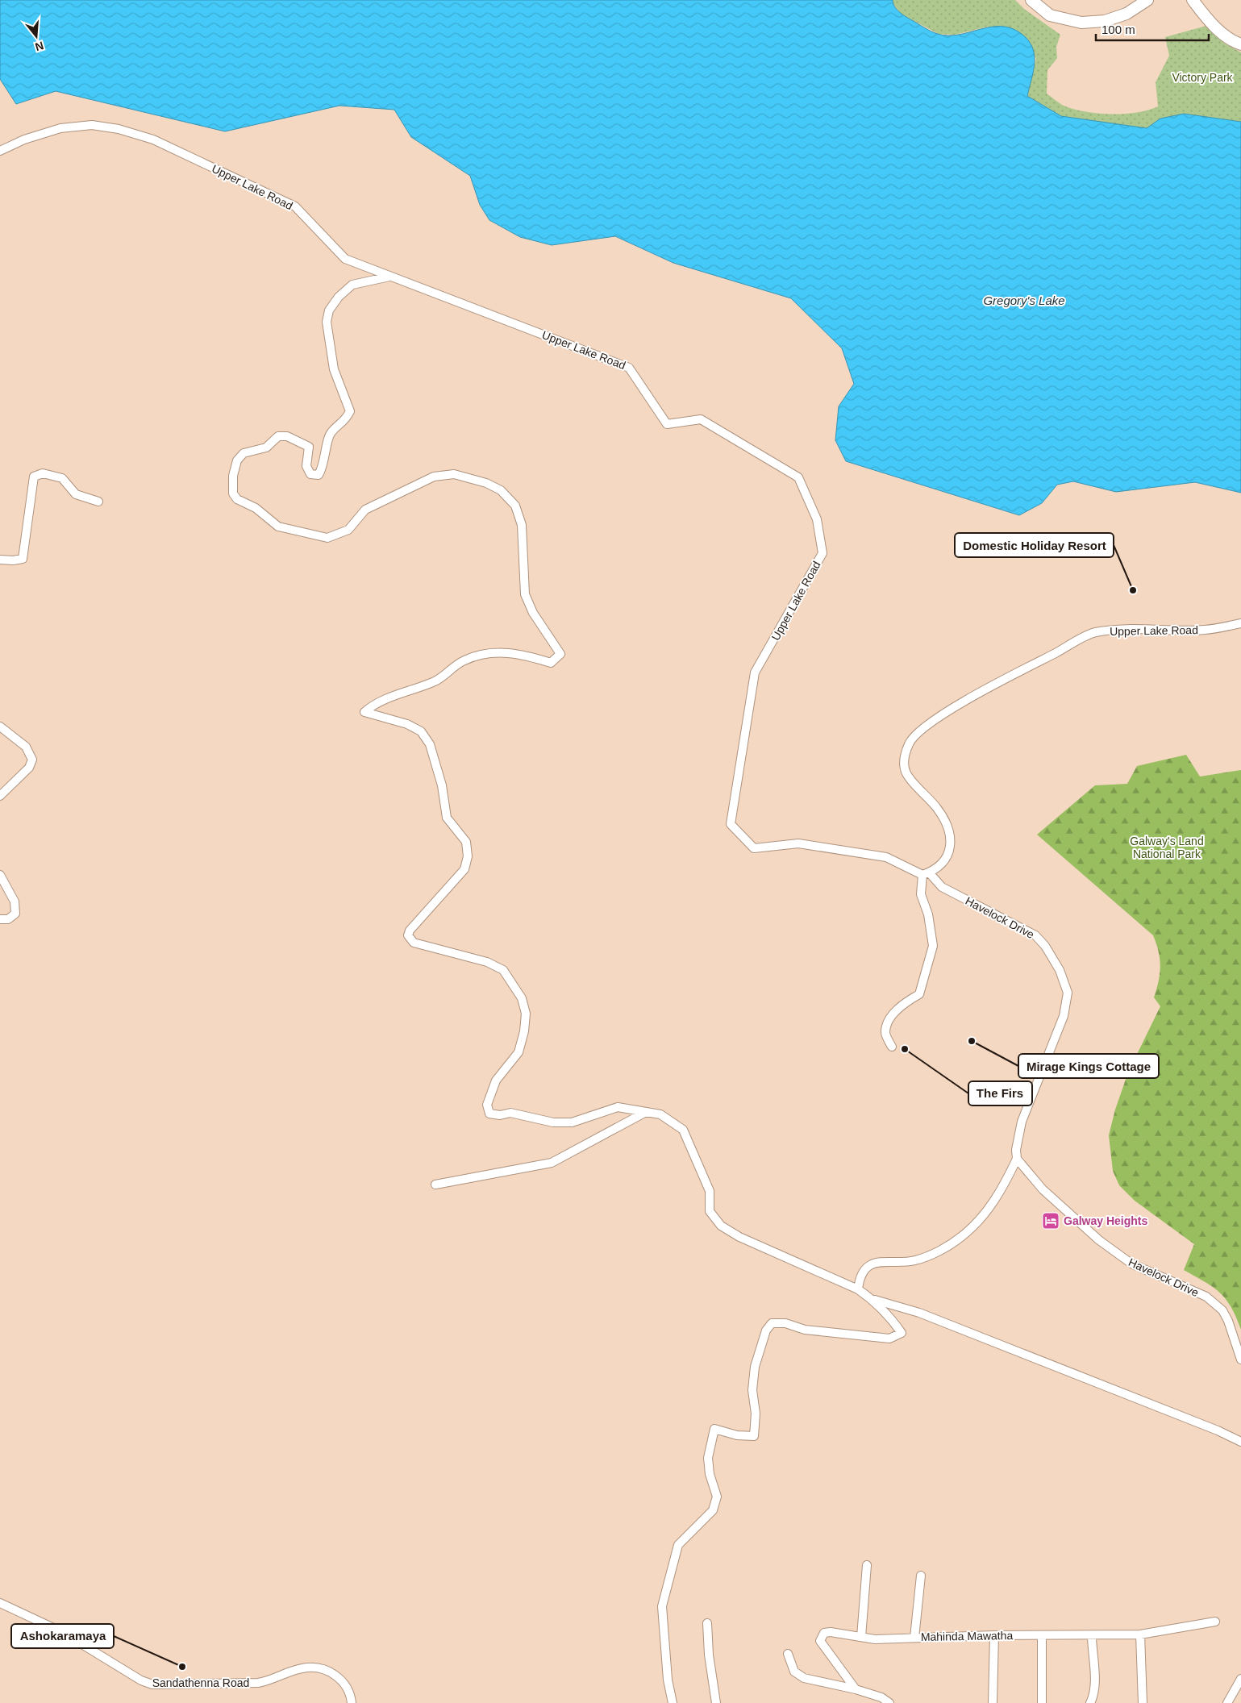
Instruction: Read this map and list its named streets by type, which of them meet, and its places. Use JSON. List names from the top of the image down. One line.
{"streets":{"street":["Upper Lake Road","Havelock Drive","Mahinda Mawatha","Sandathenna Road"]},"crossings":[["Upper Lake Road","Havelock Drive"]],"water":["Gregory's Lake"],"parks":["Victory Park","Galway's Land National Park"],"places":{"other":["Domestic Holiday Resort","Mirage Kings Cottage","The Firs","Ashokaramaya"],"hotel":["Galway Heights"]},"scale_bar":"100 m","north":"bottom"}
